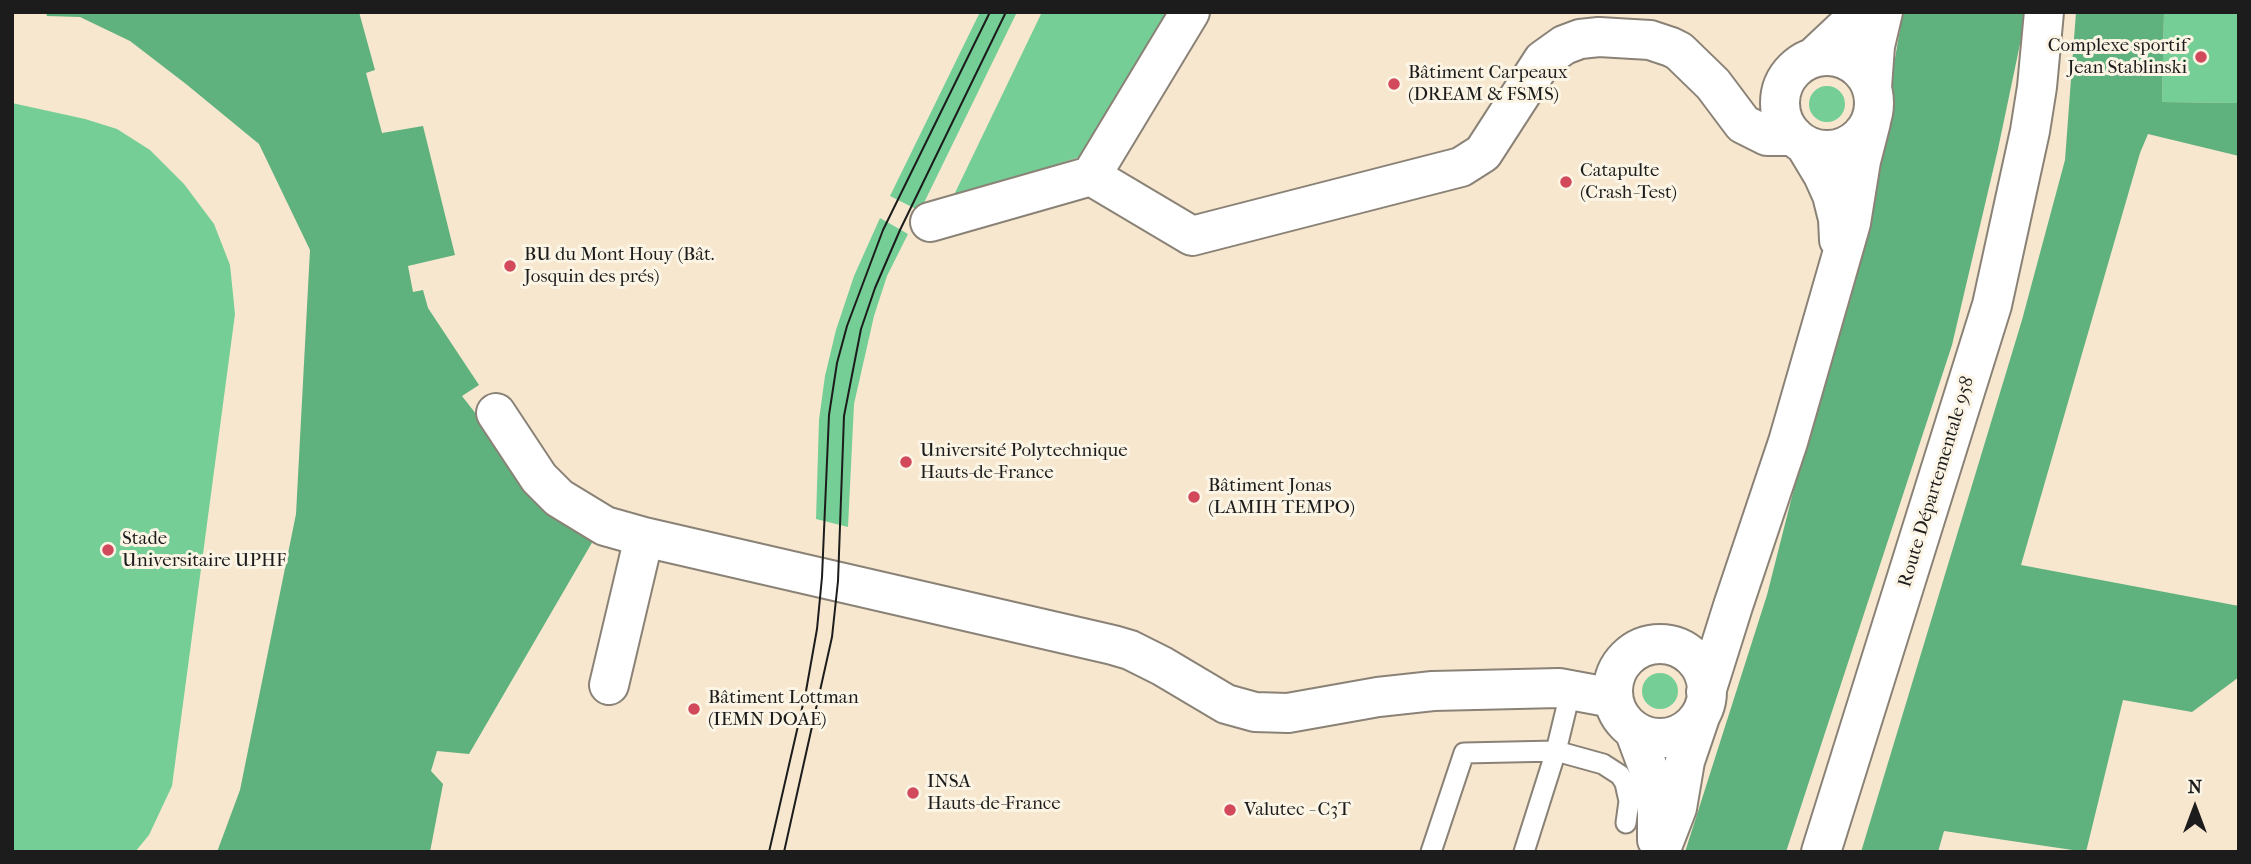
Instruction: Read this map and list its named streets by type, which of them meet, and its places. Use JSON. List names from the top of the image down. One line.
{"streets":{"street":["Route Départementale 958"]},"places":["Complexe sportif Jean Stablinski","Bâtiment Carpeaux (DREAM & FSMS)","Catapulte (Crash-Test)","BU du Mont Houy (Bât. Josquin des prés)","Université Polytechnique Hauts-de-France","Bâtiment Jonas (LAMIH TEMPO)","Stade Universitaire UPHF","Bâtiment Lottman (IEMN DOAE)","INSA Hauts-de-France","Valutec - C3T"],"north":"top"}
